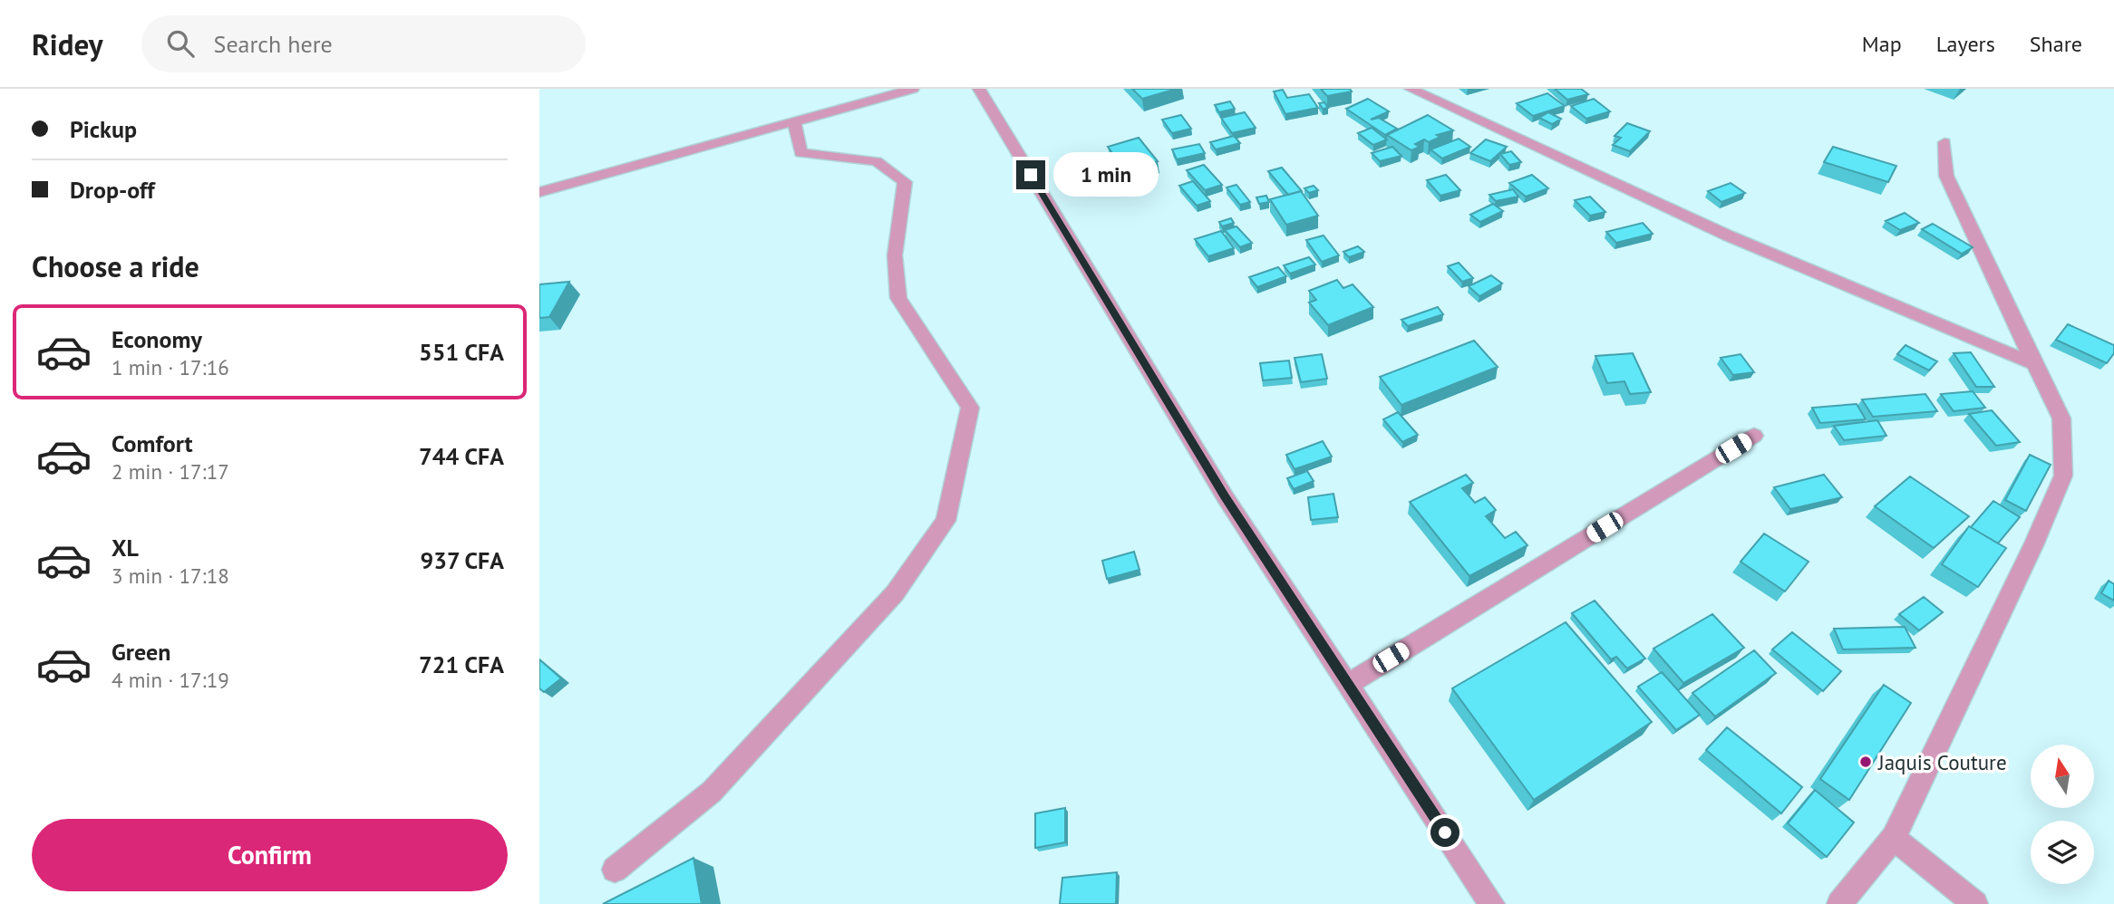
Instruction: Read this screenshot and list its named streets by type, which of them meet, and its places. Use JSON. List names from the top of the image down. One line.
{"places":["Jaquis Couture"],"north":"top","page":{"header":"Ridey","search":"Search here","nav":["Map","Layers","Share"],"banner":["Pickup","Drop-off"],"bubble":"1 min","heading":"Choose a ride","list":[{"name":"Economy","note":"1 min · 17:16","value":"551 CFA"},{"name":"Comfort","note":"2 min · 17:17","value":"744 CFA"},{"name":"XL","note":"3 min · 17:18","value":"937 CFA"},{"name":"Green","note":"4 min · 17:19","value":"721 CFA"}],"buttons":"Confirm"}}
